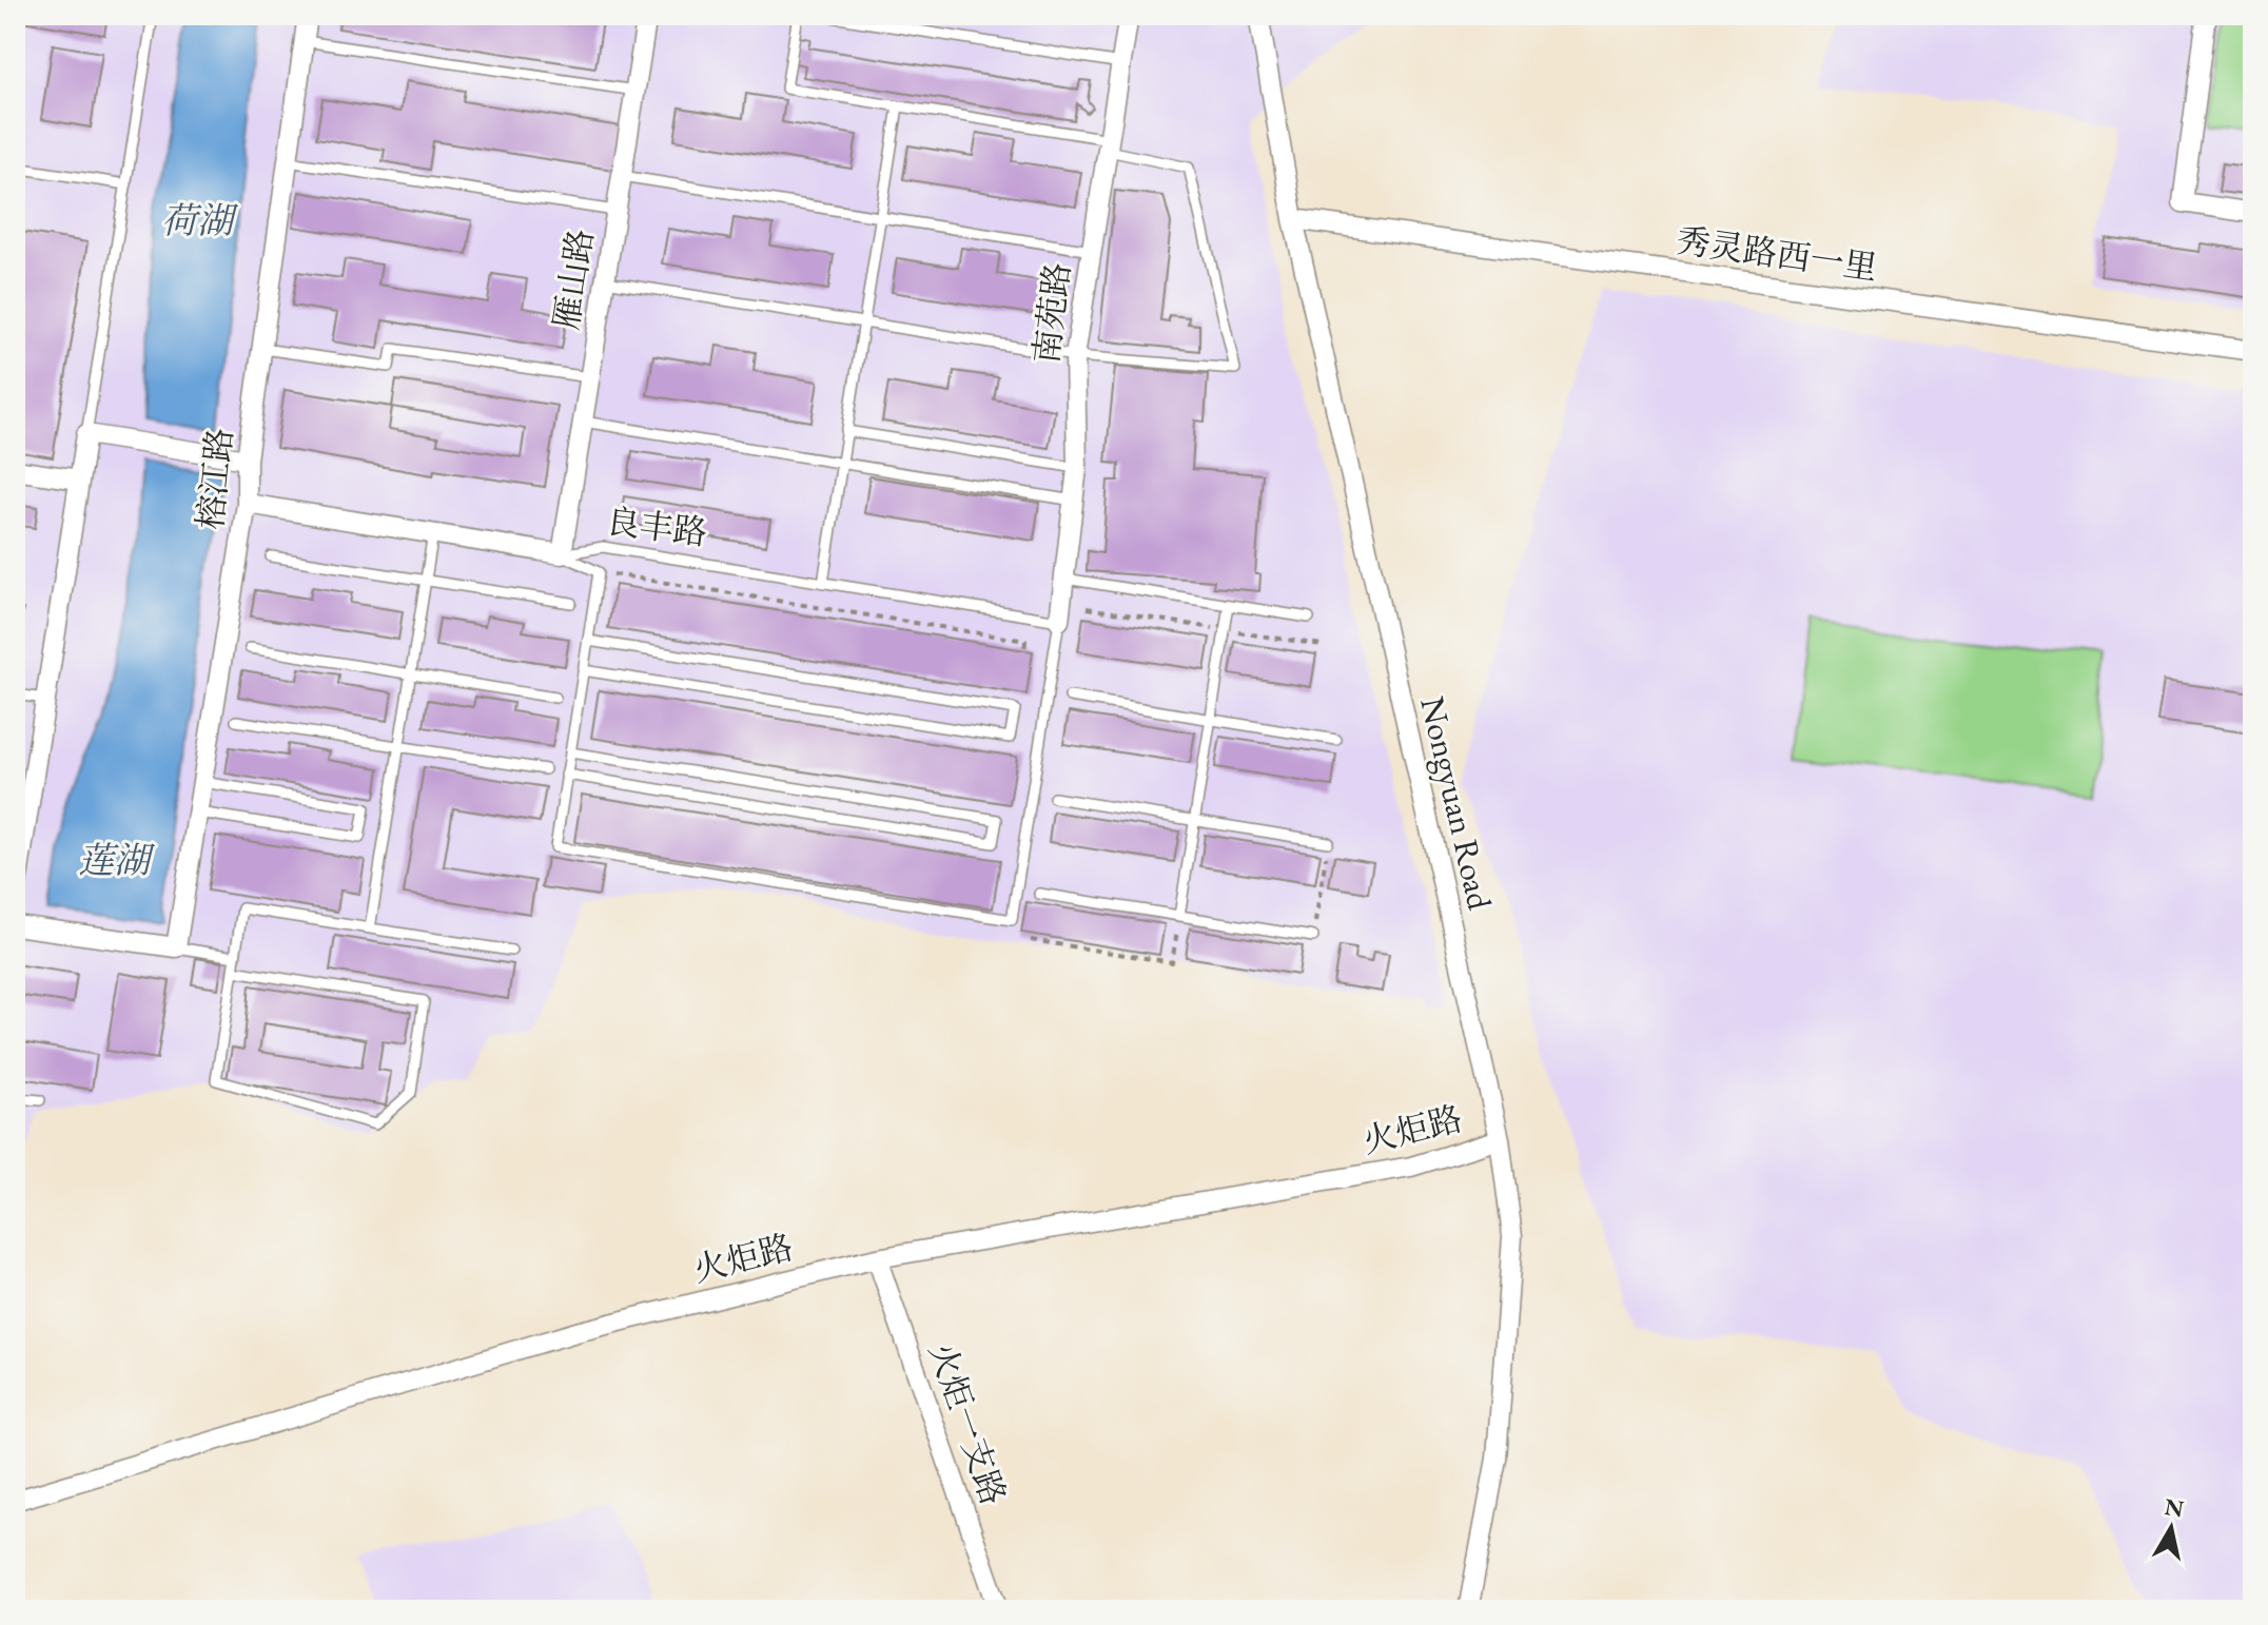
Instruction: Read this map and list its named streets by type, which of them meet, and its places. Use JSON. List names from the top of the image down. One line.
{"streets":{"street":["秀灵路西一里","雁山路","南苑路","榕江路","良丰路","Nongyuan Road","火炬路","火炬一支路"]},"crossings":[["秀灵路西一里","Nongyuan Road"],["雁山路","良丰路"],["南苑路","良丰路"],["榕江路","良丰路"],["Nongyuan Road","火炬路"],["火炬路","火炬一支路"]],"water":["荷湖","莲湖"],"north":"top"}
